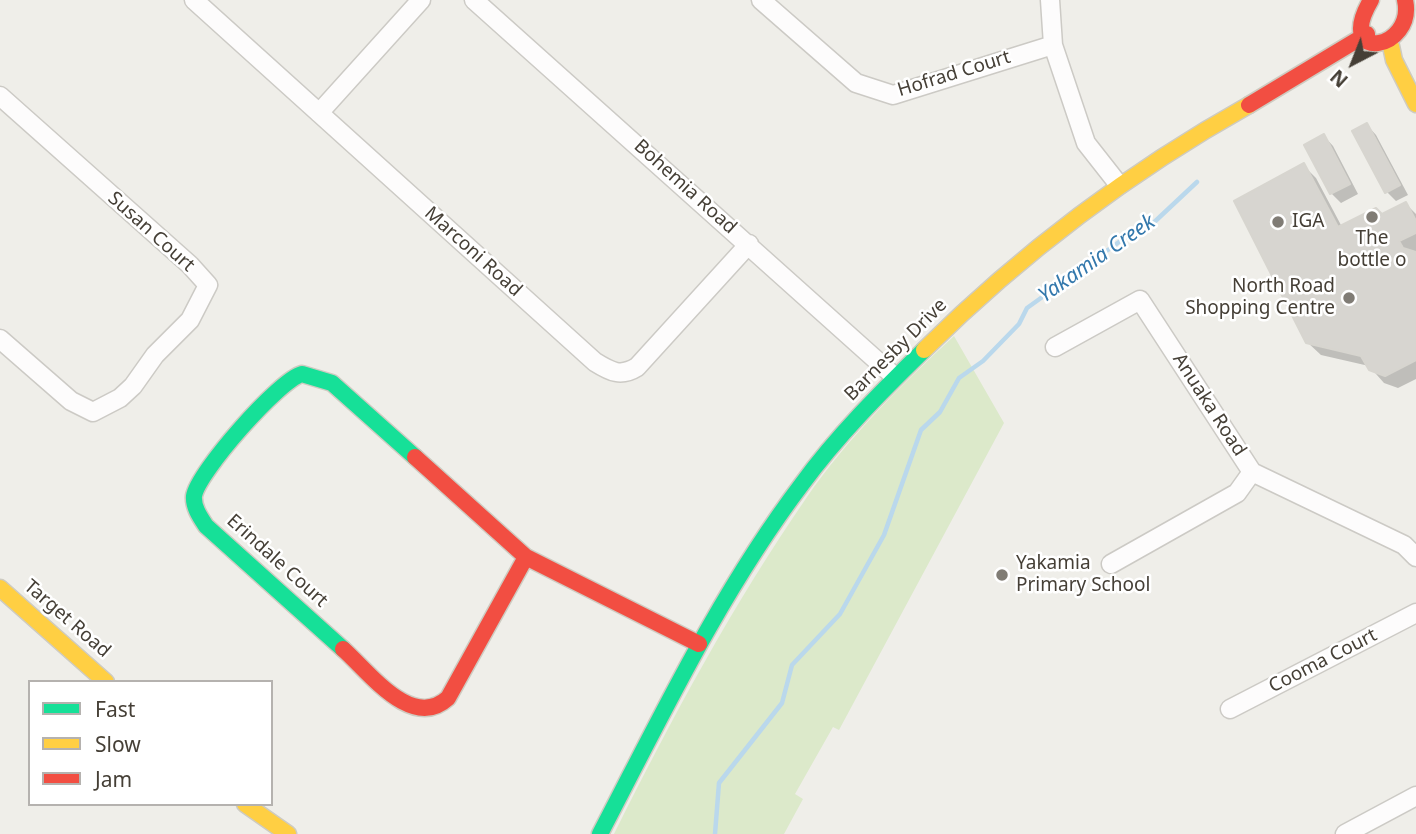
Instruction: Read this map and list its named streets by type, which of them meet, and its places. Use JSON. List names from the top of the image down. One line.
{"streets":{"street":["Hofrad Court","Bohemia Road","Susan Court","Marconi Road","Barnesby Drive","Anuaka Road","Erindale Court","Target Road","Cooma Court"]},"crossings":[["Bohemia Road","Marconi Road"],["Bohemia Road","Barnesby Drive"],["Barnesby Drive","Erindale Court"]],"water":["Yakamia Creek"],"places":["The bottle o","IGA","North Road Shopping Centre","Yakamia Primary School"],"legend":["Fast","Slow","Jam"],"north":"bottom left"}
